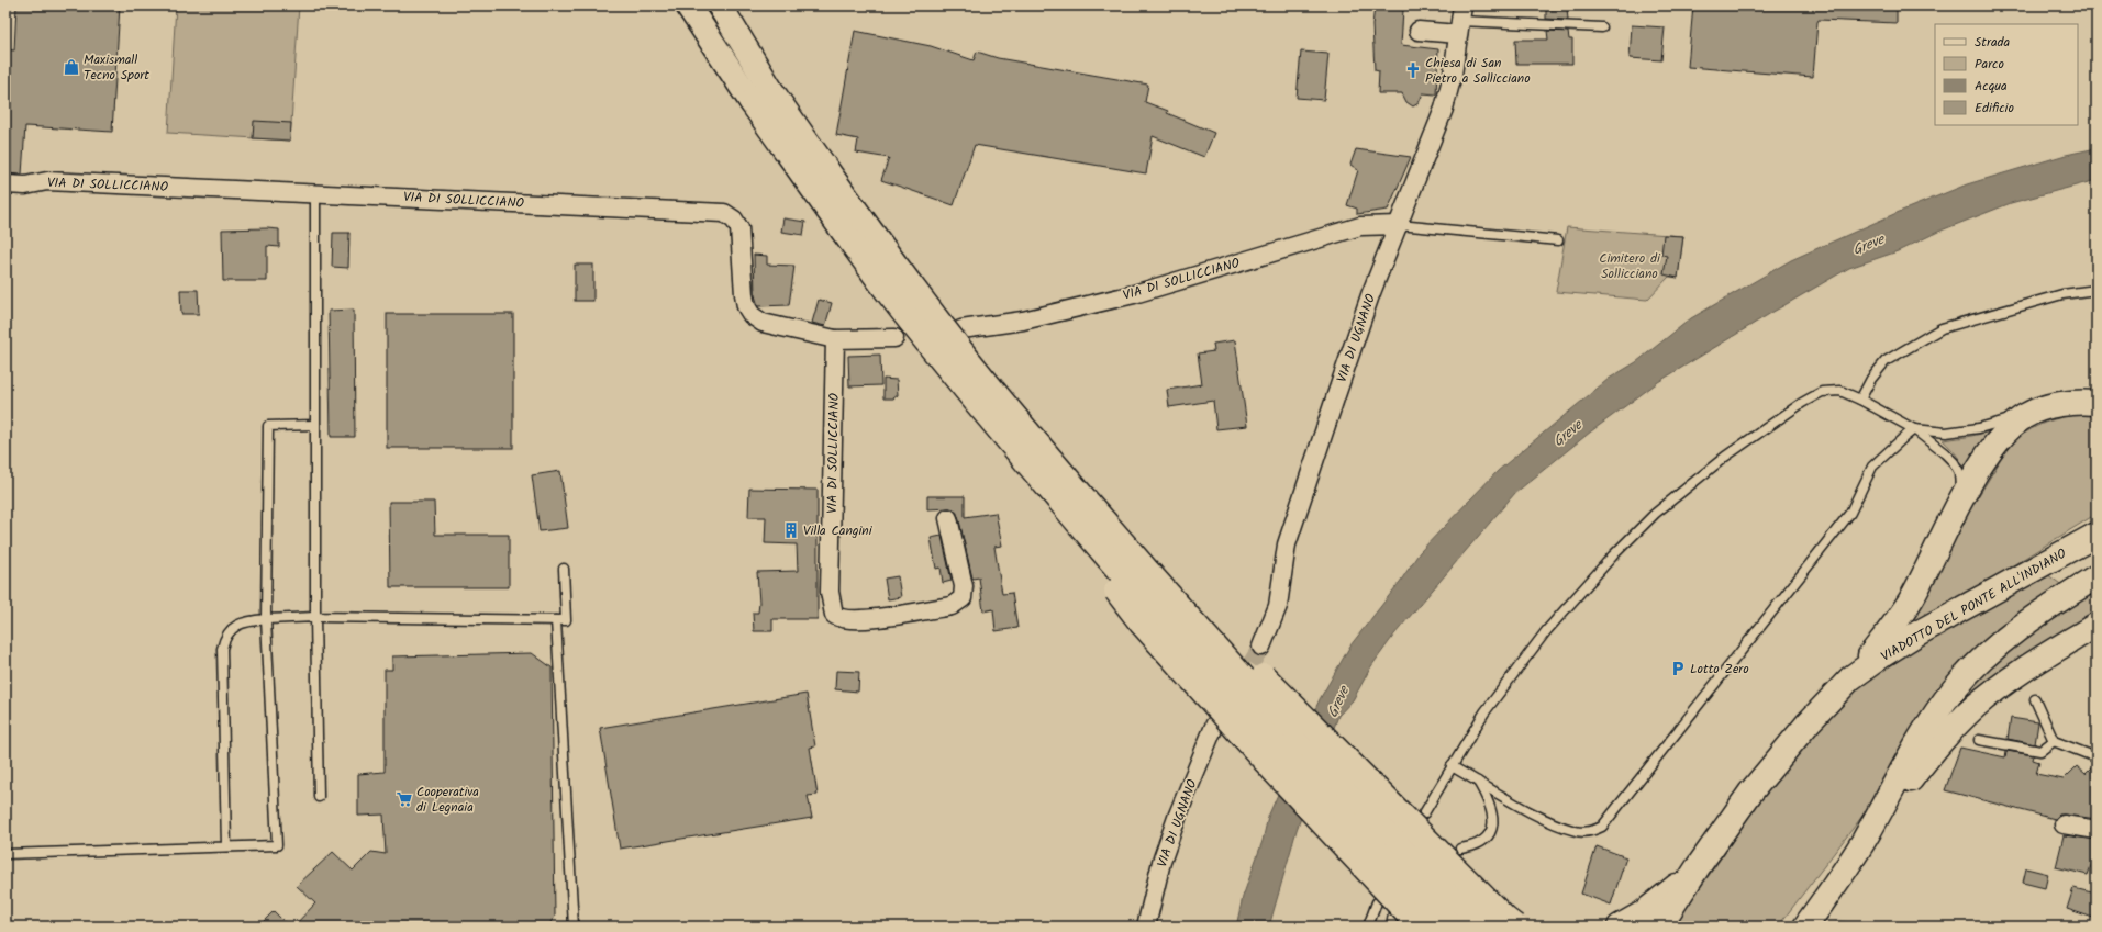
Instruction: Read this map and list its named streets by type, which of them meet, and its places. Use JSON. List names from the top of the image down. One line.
{"streets":{"highway":["VIADOTTO DEL PONTE ALL'INDIANO"],"street":["VIA DI SOLLICCIANO","VIA DI UGNANO"]},"crossings":[["VIA DI SOLLICCIANO","VIA DI UGNANO"]],"water":["Greve"],"parks":["Cimitero di Sollicciano"],"places":{"shop":["Maxismall Tecno Sport"],"church":["Chiesa di San Pietro a Sollicciano"],"building":["Villa Cangini"],"parking":["Lotto Zero"],"supermarket":["Cooperativa di Legnaia"]},"legend":["Strada","Parco","Acqua","Edificio"]}
